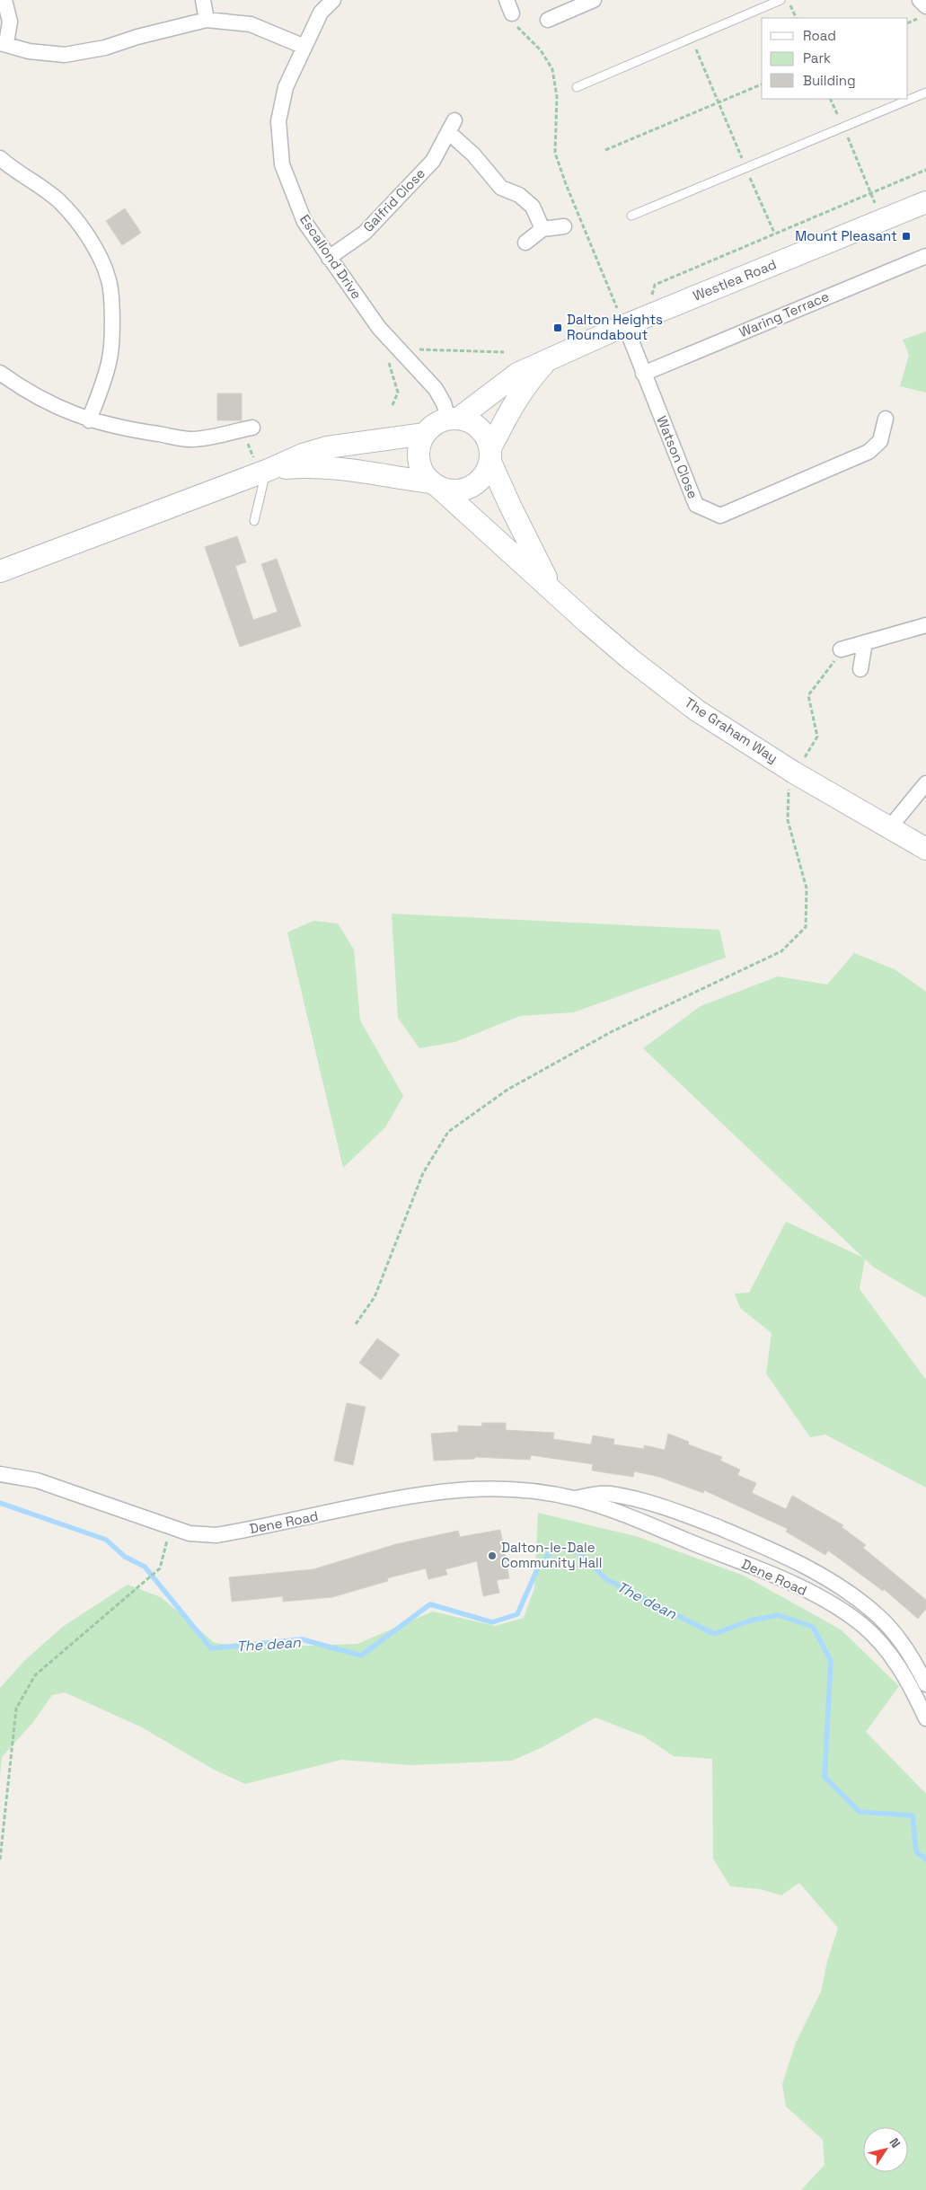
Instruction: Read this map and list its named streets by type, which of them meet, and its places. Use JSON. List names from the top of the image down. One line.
{"streets":{"main road":["Westlea Road","The Graham Way"],"street":["Galfrid Close","Escallond Drive","Waring Terrace","Watson Close","Dene Road"]},"crossings":[["Galfrid Close","Escallond Drive"],["Escallond Drive","Westlea Road"],["Escallond Drive","The Graham Way"],["Westlea Road","Watson Close"],["Westlea Road","The Graham Way"],["Waring Terrace","Watson Close"]],"water":["The dean"],"places":{"transit":["Mount Pleasant","Dalton Heights Roundabout"],"other":["Dalton-le-Dale Community Hall"]},"legend":["Road","Park","Building"],"north":"top right"}
